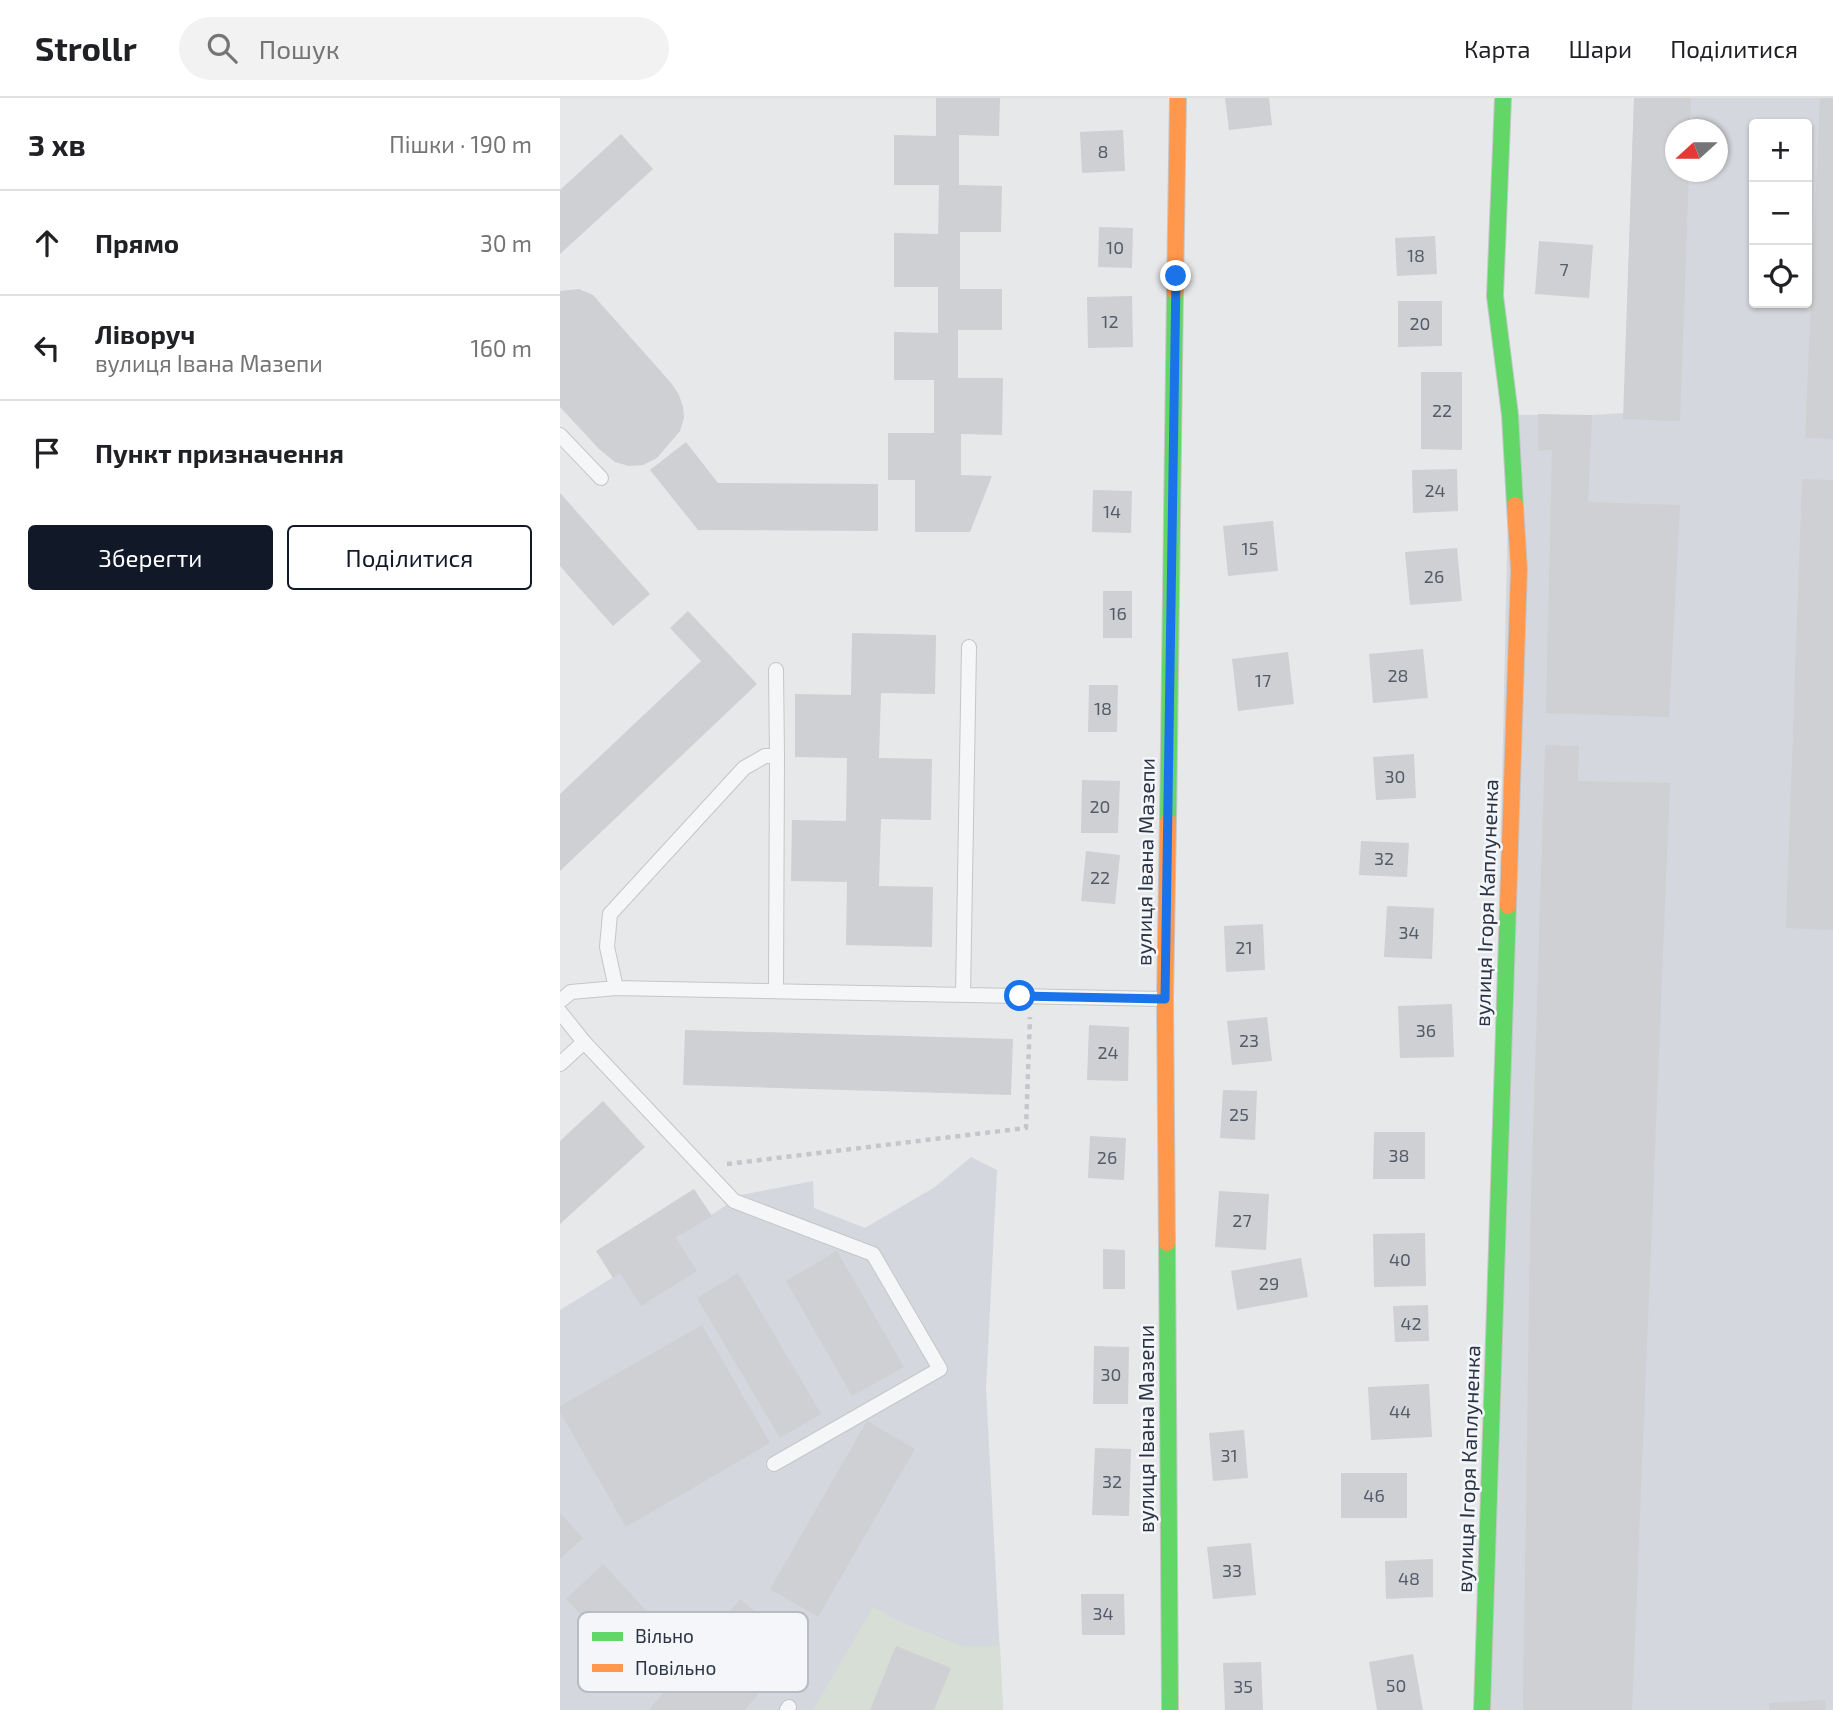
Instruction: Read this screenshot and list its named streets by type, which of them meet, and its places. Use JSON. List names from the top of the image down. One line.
{"streets":{"street":["вулиця Івана Мазепи","вулиця Ігоря Каплуненка"]},"house_numbers":["8","10","18","7","12","20","22","24","14","15","26","16","28","17","18","30","20","32","22","34","21","36","23","24","25","38","26","27","40","29","42","30","44","31","32","46","33","48","34","50","35"],"legend":["Вільно","Повільно"],"north":"left","page":{"header":"Strollr","search":"Пошук","nav":["Карта","Шари","Поділитися"],"heading":["3 хв","Пішки · 190 m"],"map_buttons":["+","−"],"list":[["Прямо","30 m"],["Ліворуч","вулиця Івана Мазепи","160 m"],"Пункт призначення"],"buttons":["Зберегти","Поділитися"]}}
